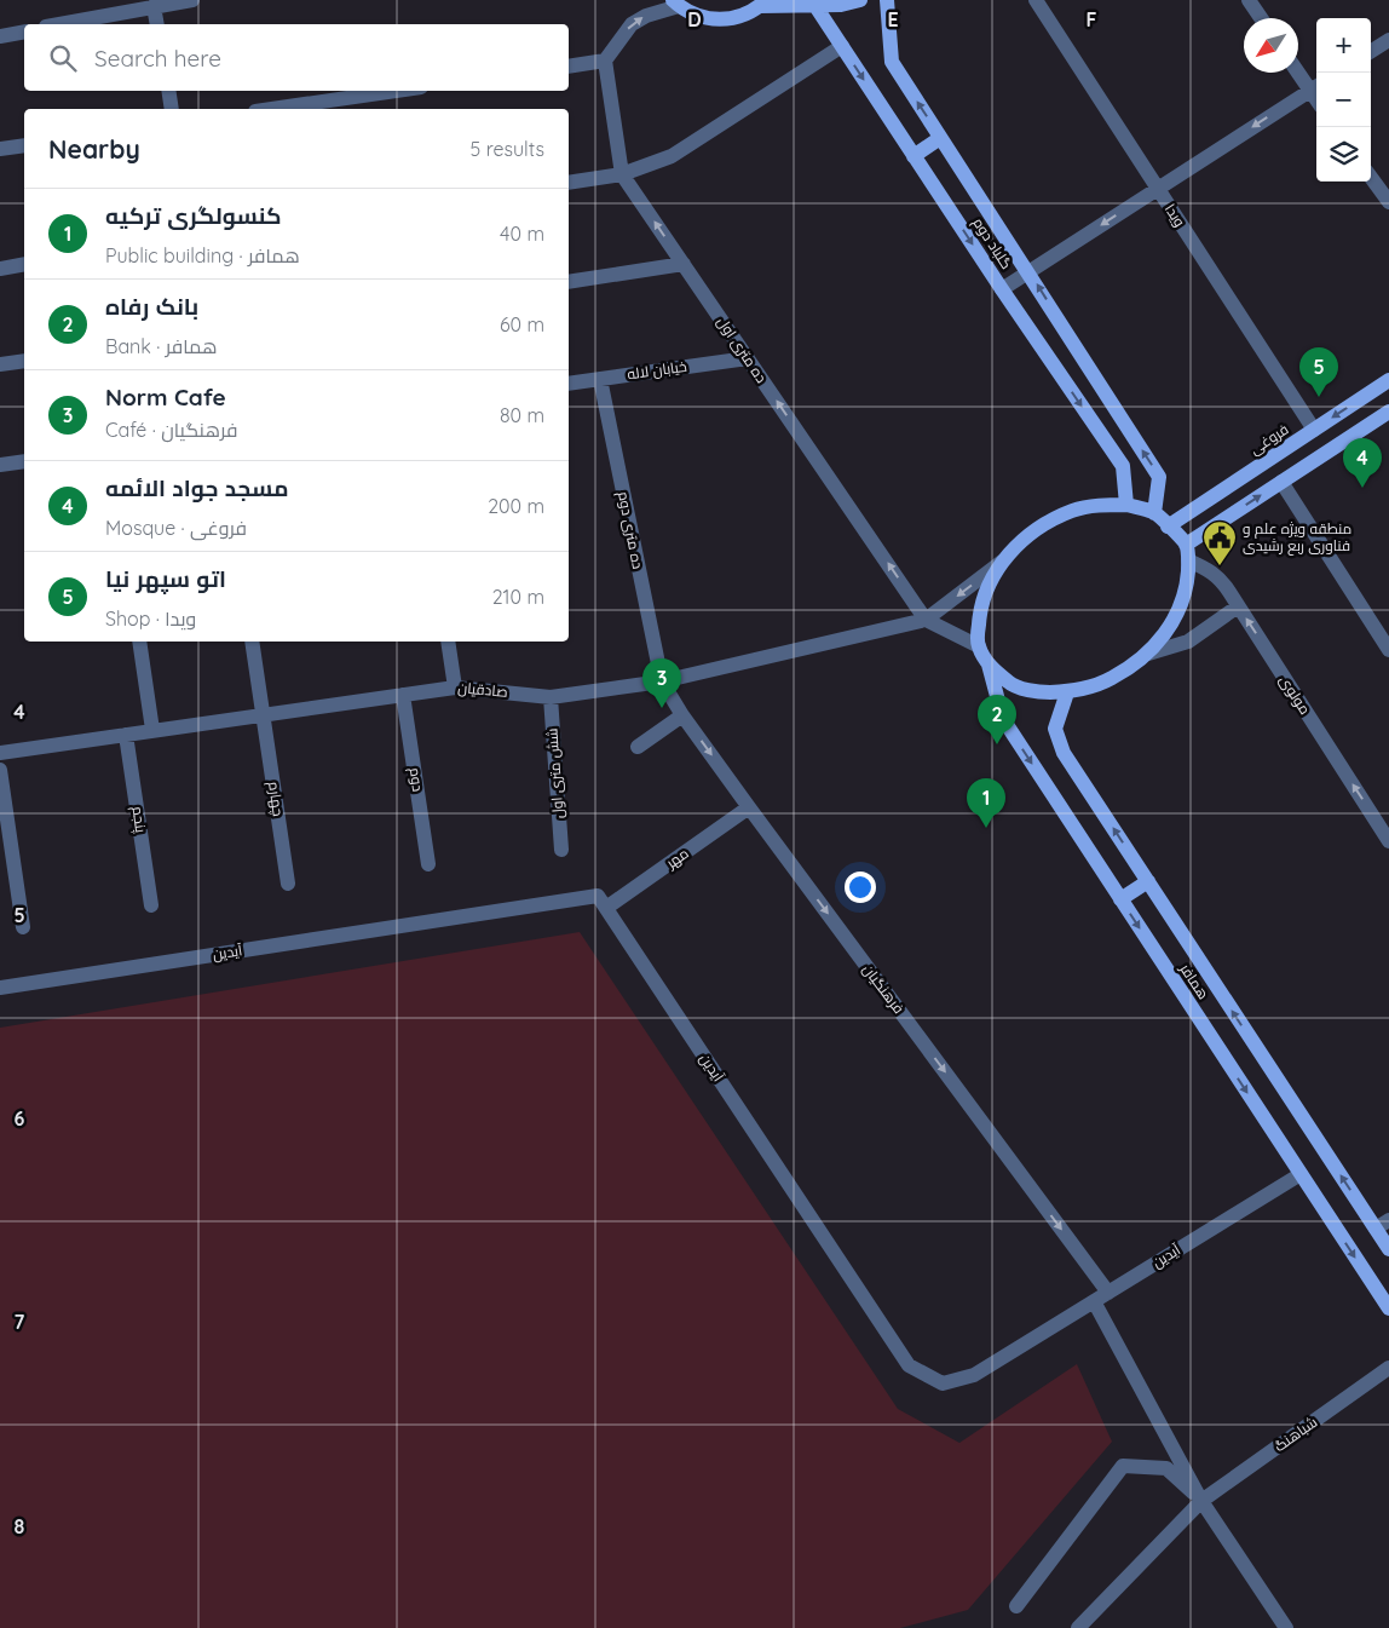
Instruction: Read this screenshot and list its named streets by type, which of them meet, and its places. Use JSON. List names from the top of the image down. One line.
{"streets":{"main road":["گلباد دوم","فروغى","همافر"],"street":["ویدا","ده متری اول","خیابان لاله","ده متری دوم","صادقیان","مولوی","شش متری اول","دوم","چهارم","پنجم","مهر","آیدین","فرهنگیان","شباهنگ"]},"crossings":[["ویدا","فروغى"],["گلباد دوم","فروغى"],["گلباد دوم","مولوی"],["گلباد دوم","همافر"],["ده متری اول","خیابان لاله"],["ده متری اول","صادقیان"],["خیابان لاله","ده متری دوم"],["فروغى","مولوی"],["فروغى","همافر"],["ده متری دوم","صادقیان"],["ده متری دوم","فرهنگیان"],["صادقیان","شش متری اول"],["صادقیان","دوم"],["صادقیان","چهارم"],["صادقیان","پنجم"],["صادقیان","فرهنگیان"],["مولوی","همافر"],["مهر","آیدین"],["مهر","فرهنگیان"],["آیدین","همافر"],["آیدین","فرهنگیان"]],"one_way":["ده متری اول","فرهنگیان"],"places":{"public building":["منطقه ویژه علم و فناوری ربع رشیدی"]},"north":"bottom left","page":{"map_buttons":["+","−"],"search":"Search here","heading":["Nearby","5 results"],"list":[{"mark":"1","name":"کنسولگری ترکیه","note":"Public building · همافر","value":"40 m"},{"mark":"2","name":"بانک رفاه","note":"Bank · همافر","value":"60 m"},{"mark":"3","name":"Norm Cafe","note":"Café · فرهنگیان","value":"80 m"},{"mark":"4","name":"مسجد جواد الائمه","note":"Mosque · فروغى","value":"200 m"},{"mark":"5","name":"اتو سپهر نیا","note":"Shop · ویدا","value":"210 m"}],"pins":["5","4","3","2","1"]},"grid":{"columns":["D","E","F"],"rows":["4","5","6","7","8"]}}
